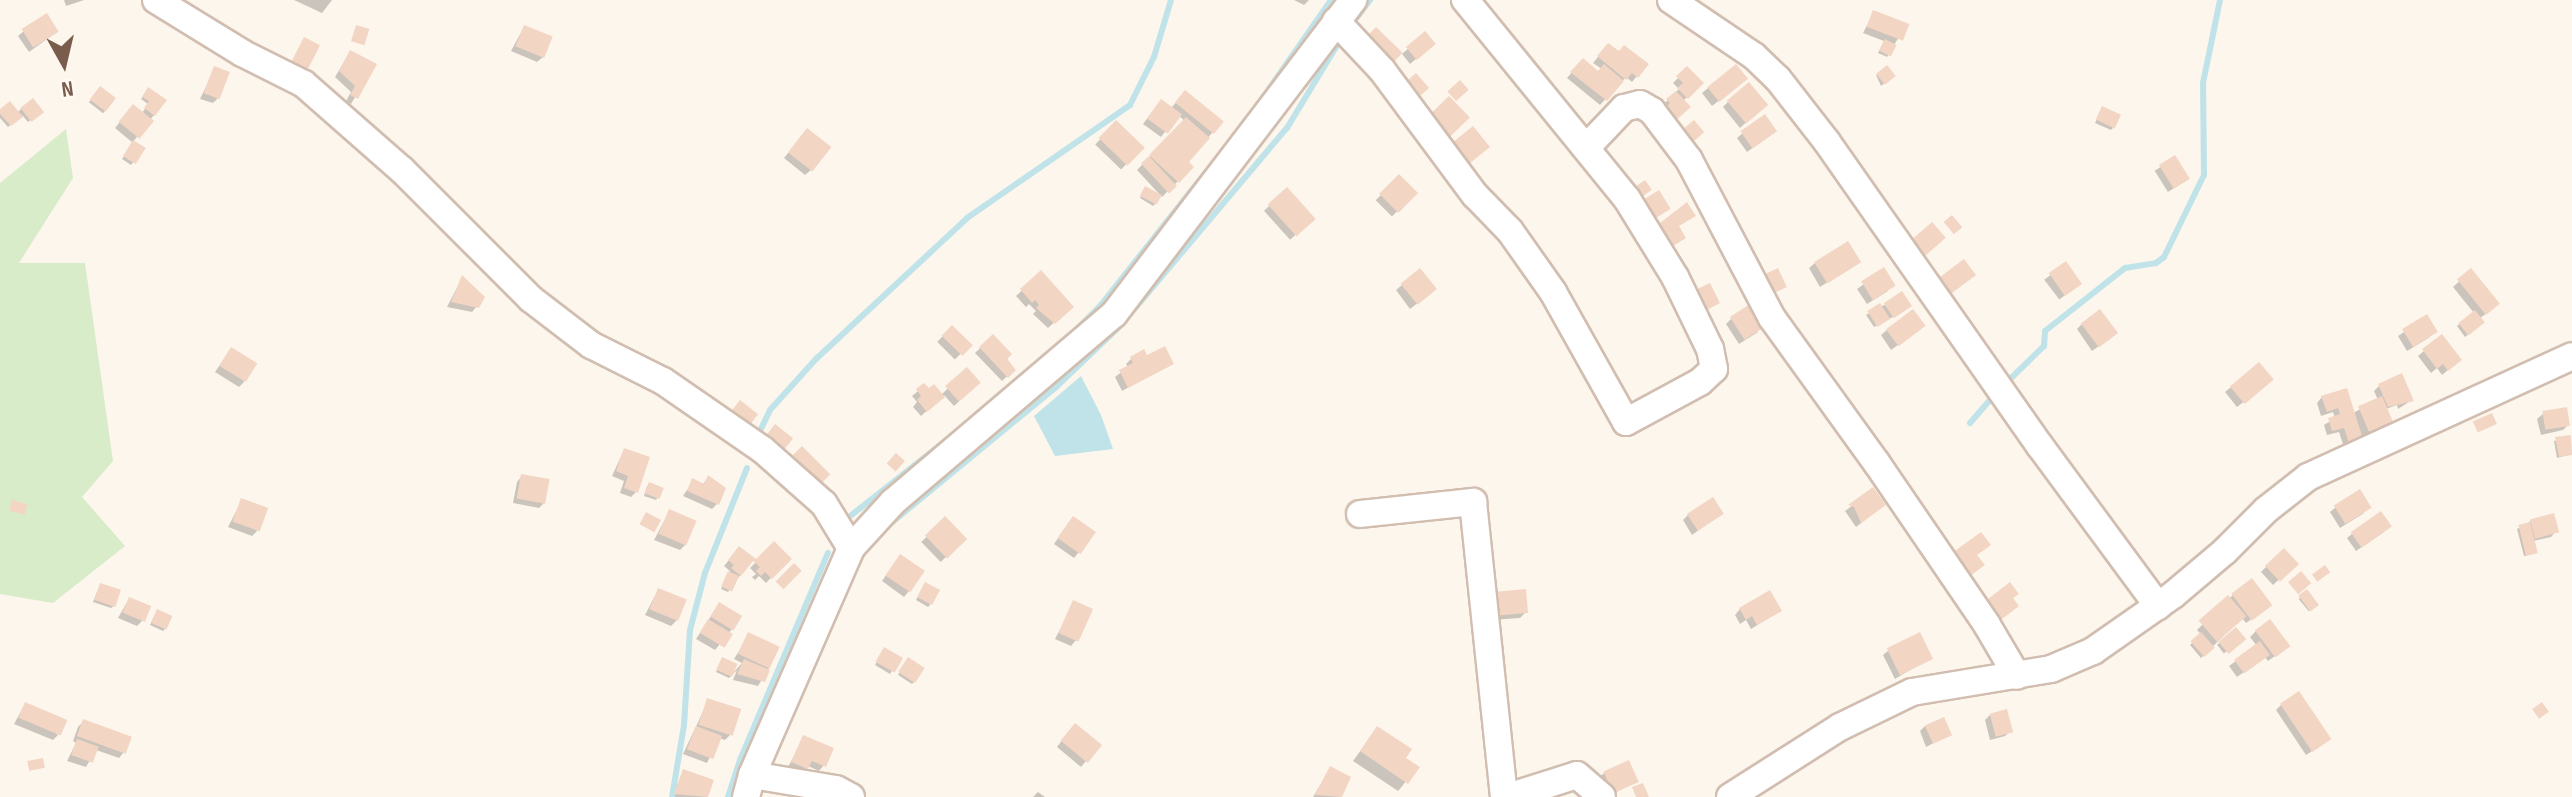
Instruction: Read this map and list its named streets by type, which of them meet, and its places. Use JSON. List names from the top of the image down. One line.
{"north":"bottom"}
